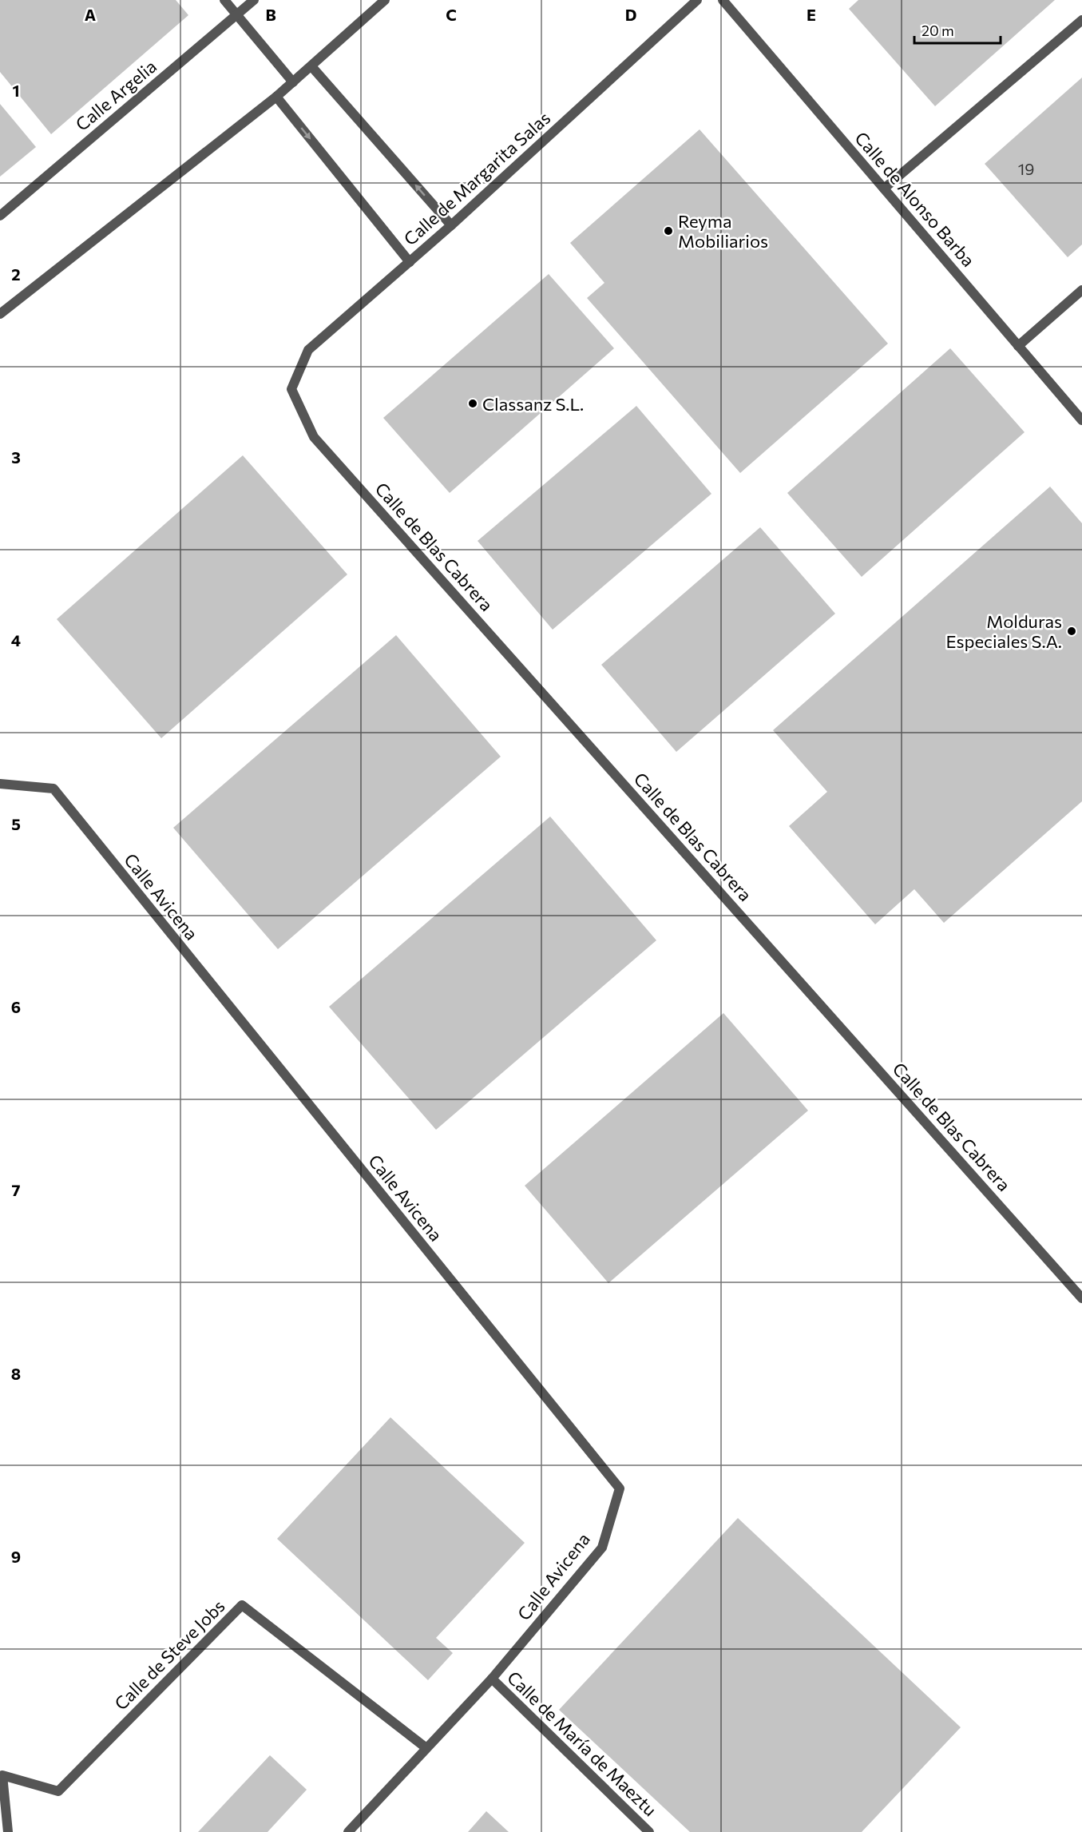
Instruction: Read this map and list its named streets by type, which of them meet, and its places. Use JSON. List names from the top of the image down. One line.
{"streets":{"street":["Calle Argelia","Calle de Margarita Salas","Calle de Alonso Barba","Calle de Blas Cabrera","Calle Avicena","Calle de Steve Jobs","Calle de María de Maeztu"]},"crossings":[["Calle de Margarita Salas","Calle de Blas Cabrera"],["Calle Avicena","Calle de María de Maeztu"]],"places":["Reyma Mobiliarios","Classanz S.L.","Molduras Especiales S.A."],"house_numbers":["19"],"scale_bar":"20 m","grid":{"columns":["A","B","C","D","E"],"rows":["1","2","3","4","5","6","7","8","9"]}}
